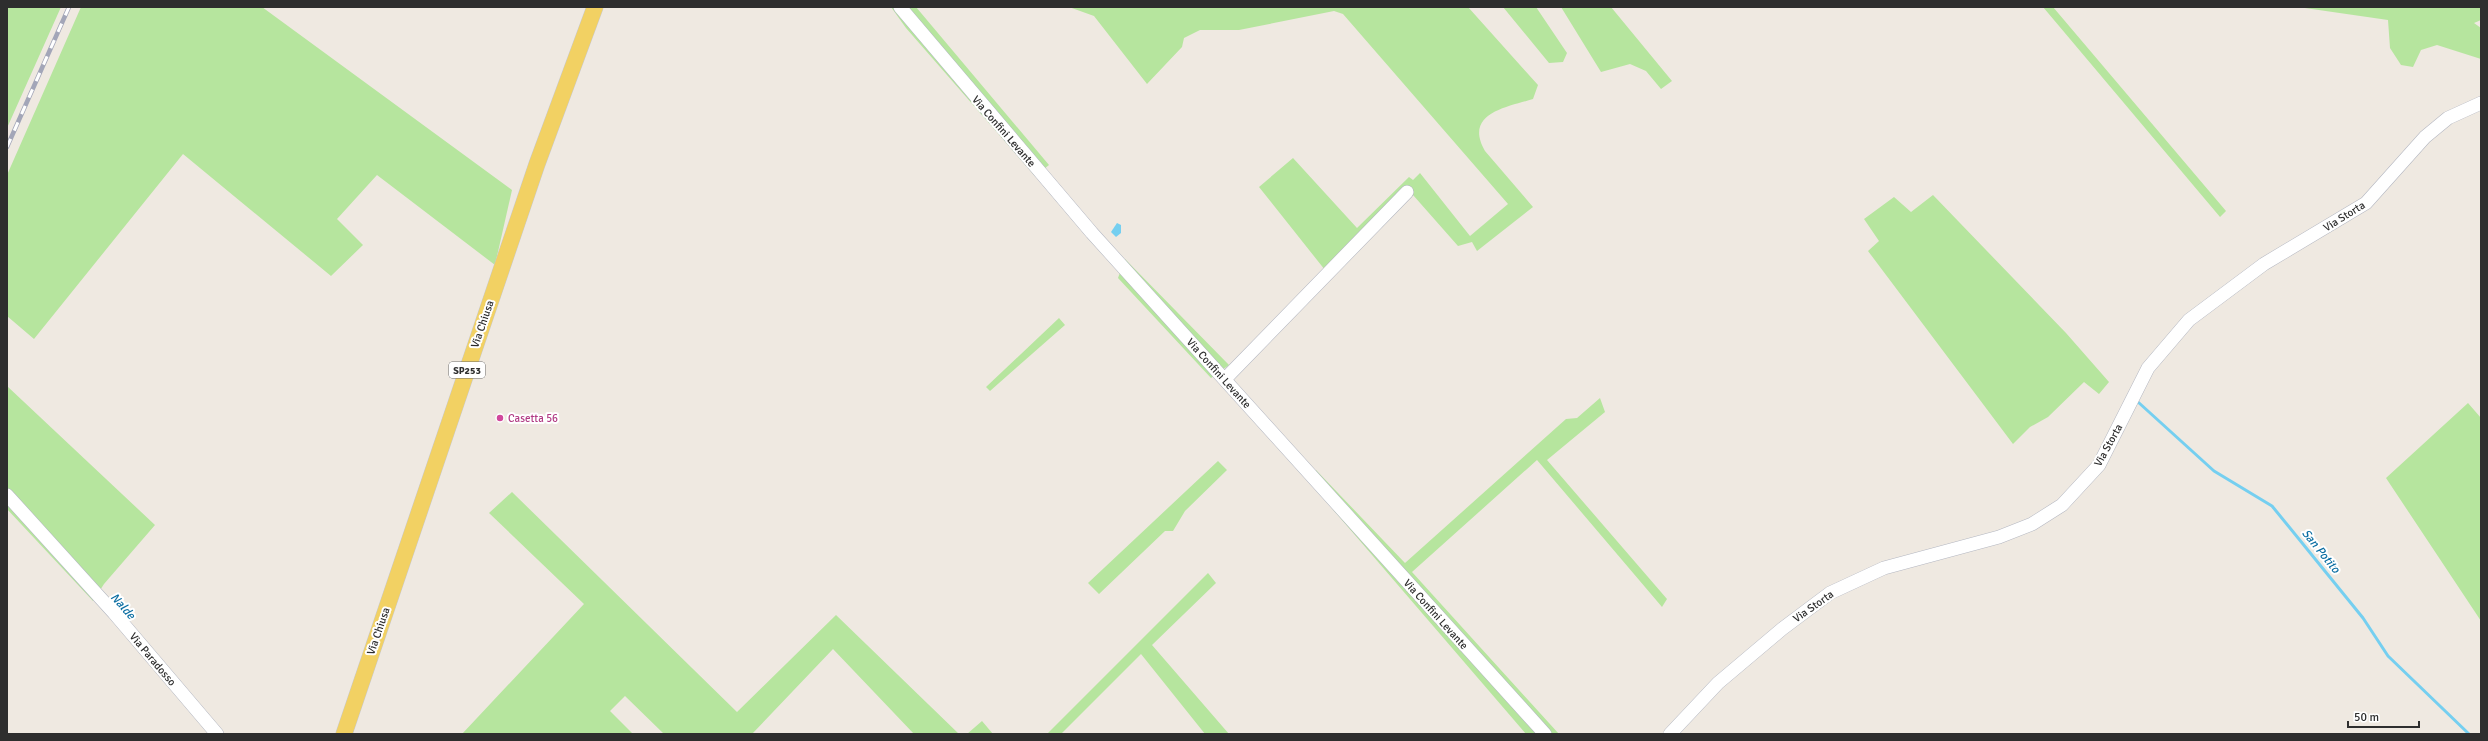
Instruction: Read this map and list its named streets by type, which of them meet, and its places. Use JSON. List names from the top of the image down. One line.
{"streets":{"main road":["Via Chiusa","SP253"],"street":["Via Confini Levante","Via Storta","Via Paradosso"]},"water":["San Potito","Nalde"],"places":["Casetta 56"],"scale_bar":"50 m"}
